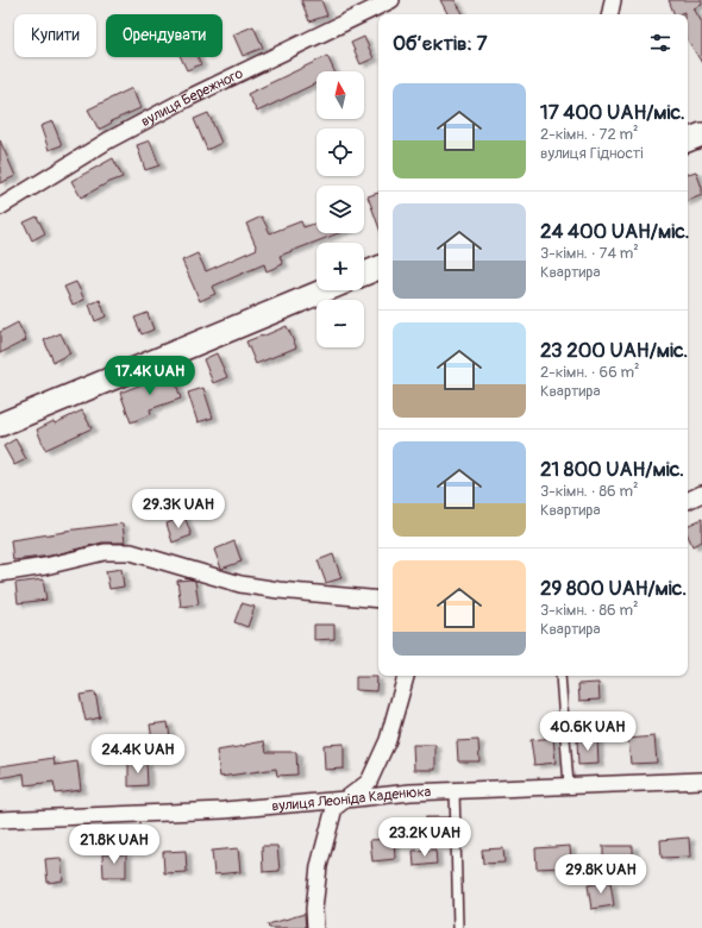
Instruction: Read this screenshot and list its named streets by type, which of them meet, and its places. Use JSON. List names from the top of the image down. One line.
{"streets":{"street":["вулиця Бережного","вулиця Леоніда Каденюка"]},"north":"top","page":{"chip":["Купити","Орендувати"],"heading":"Об’єктів: 7","map_buttons":["+","−"],"list":[{"name":"17 400 UAH/міс.","note":"2-кімн. · 72 m² · вулиця Гідності"},{"name":"24 400 UAH/міс.","note":"3-кімн. · 74 m² · Квартира"},{"name":"23 200 UAH/міс.","note":"2-кімн. · 66 m² · Квартира"},{"name":"21 800 UAH/міс.","note":"3-кімн. · 86 m² · Квартира"},{"name":"29 800 UAH/міс.","note":"3-кімн. · 86 m² · Квартира"}],"price":["17.4K UAH","29.3K UAH","40.6K UAH","24.4K UAH","23.2K UAH","21.8K UAH","29.8K UAH"]}}
